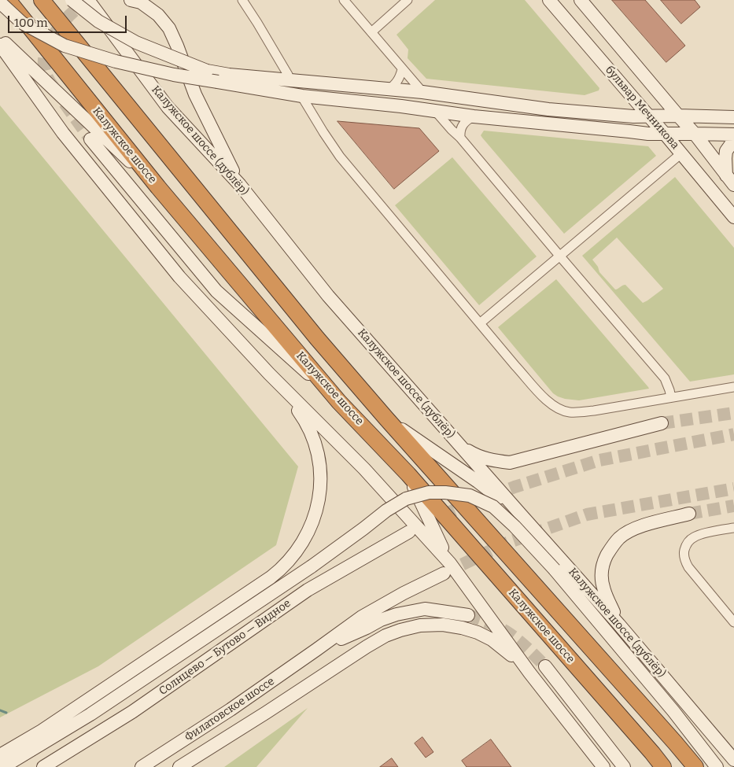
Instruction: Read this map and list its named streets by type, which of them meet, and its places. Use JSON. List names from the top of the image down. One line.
{"streets":{"highway":["Калужское шоссе"],"main road":["бульвар Мечникова","Калужское шоссе (дублёр)","Солнцево — Бутово — Видное","Филатовское шоссе"]},"scale_bar":"100 m"}
